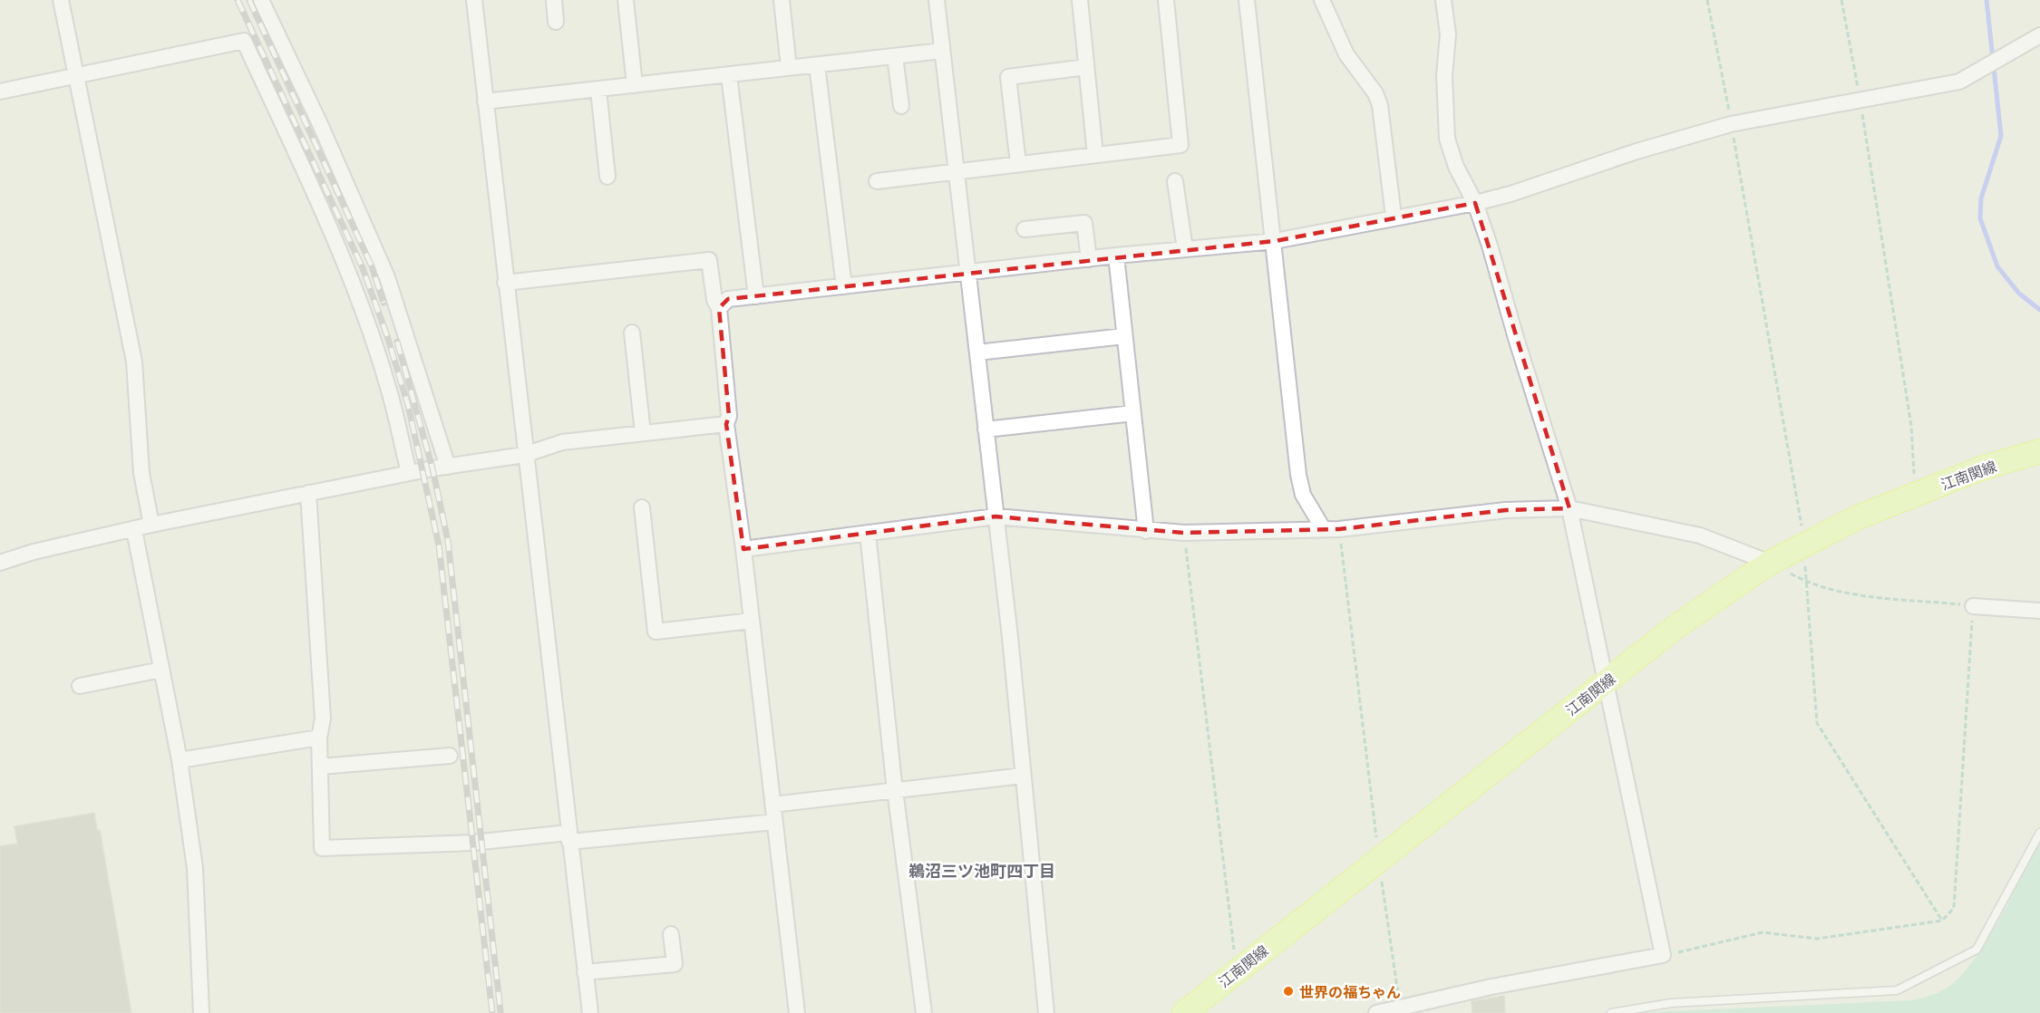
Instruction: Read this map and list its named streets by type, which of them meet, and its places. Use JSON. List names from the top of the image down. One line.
{"streets":{"main road":["江南関線"]},"districts":["鵜沼三ツ池町四丁目"],"places":["世界の福ちゃん"]}
